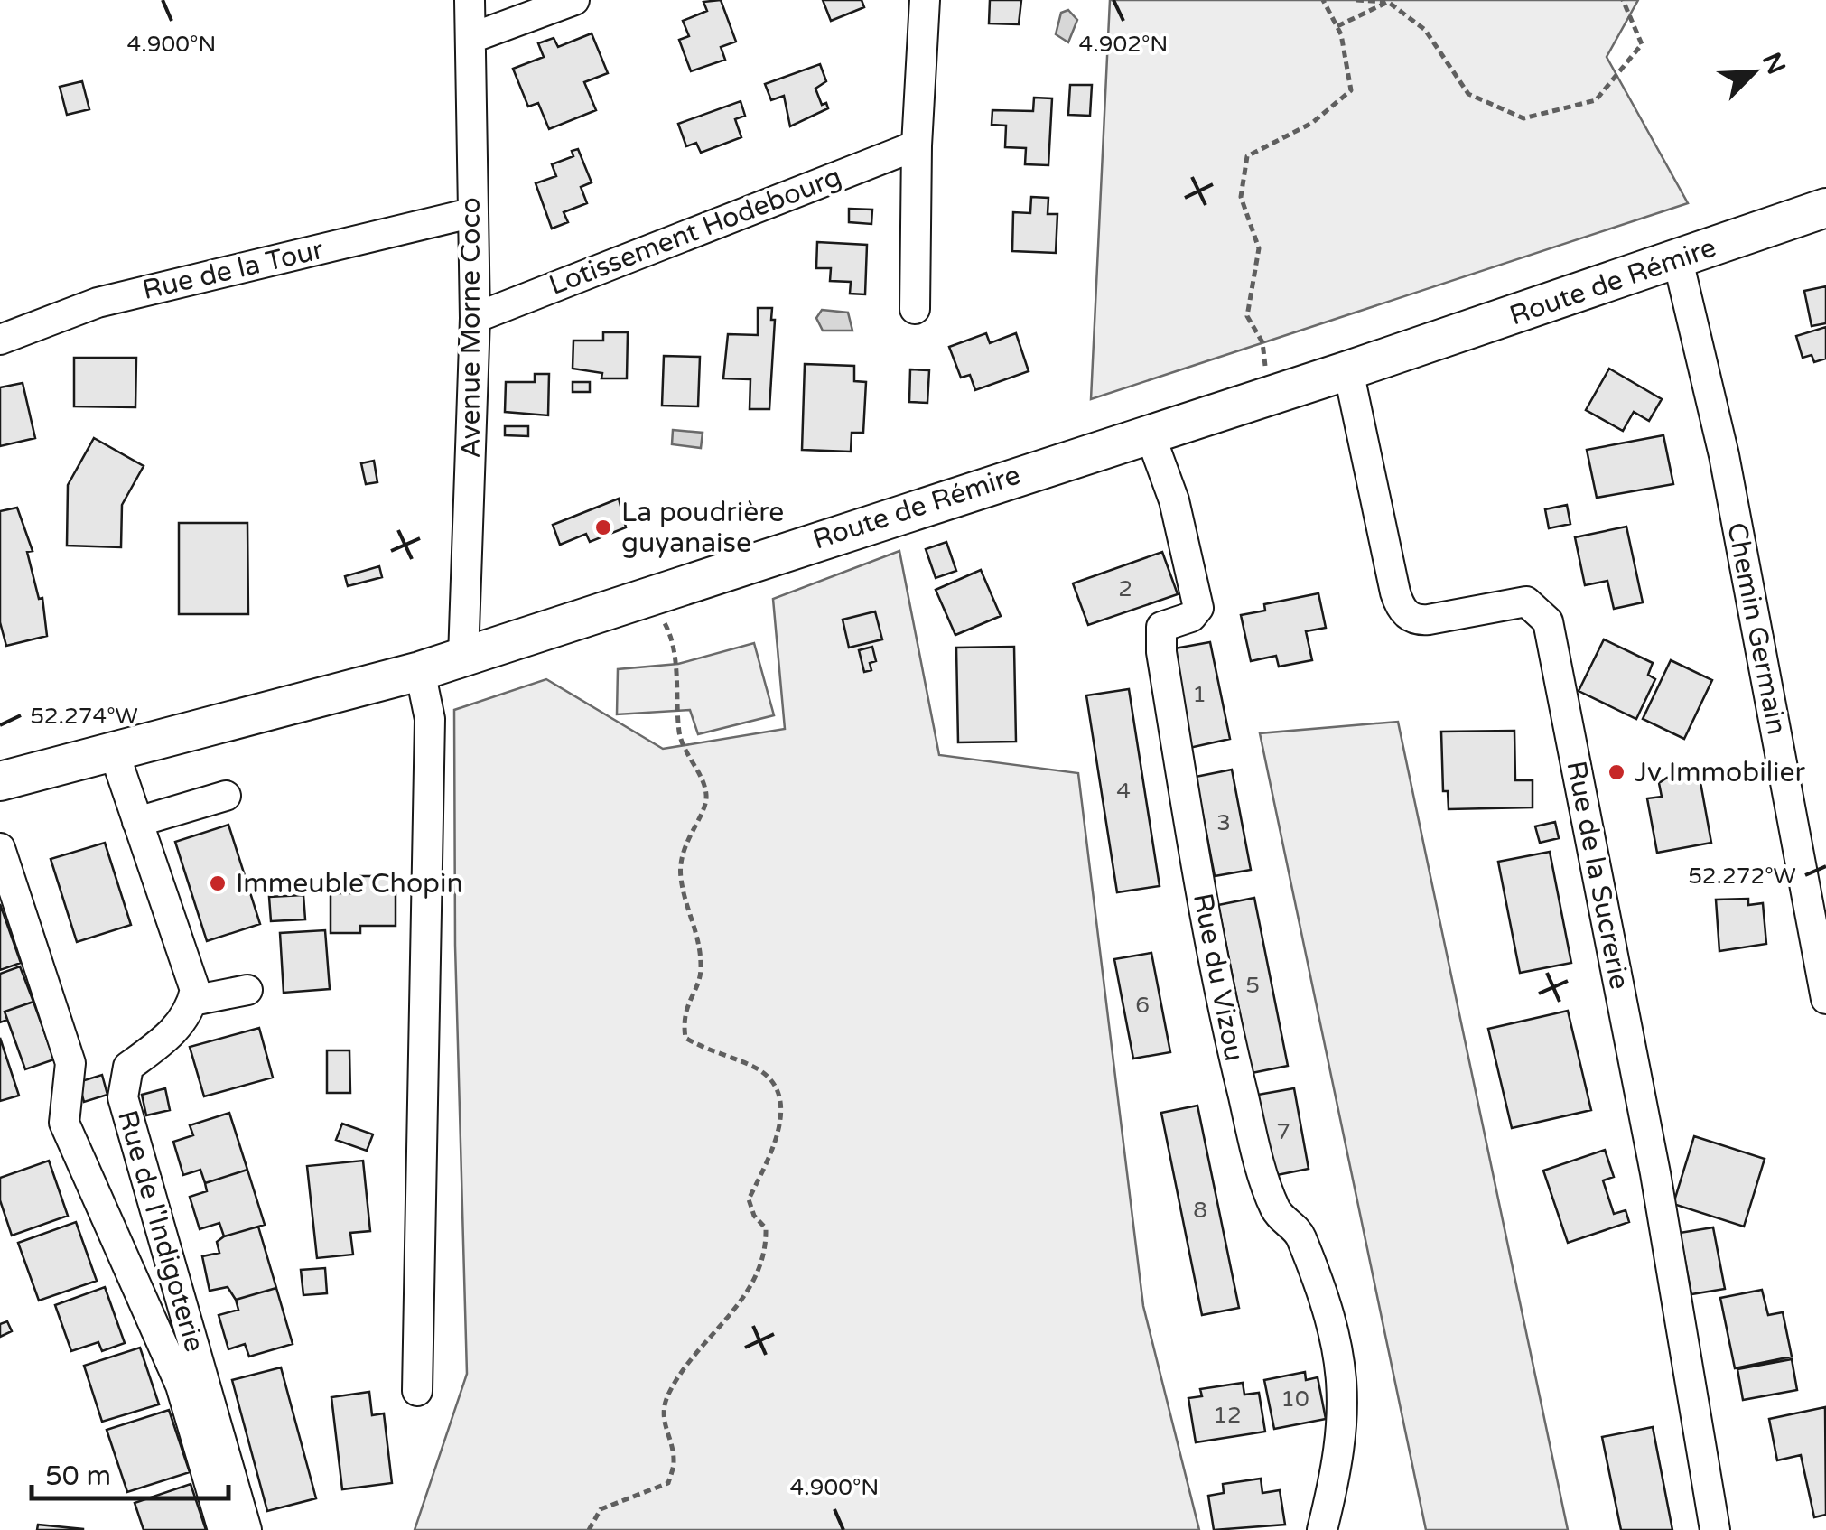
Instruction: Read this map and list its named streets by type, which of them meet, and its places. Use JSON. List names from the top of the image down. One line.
{"streets":{"main road":["Route de Rémire"],"street":["Lotissement Hodebourg","Rue de la Tour","Avenue Morne Coco","Chemin Germain","Rue de la Sucrerie","Rue du Vizou","Rue de l'Indigoterie"]},"crossings":[["Lotissement Hodebourg","Avenue Morne Coco"],["Rue de la Tour","Avenue Morne Coco"],["Route de Rémire","Avenue Morne Coco"],["Route de Rémire","Chemin Germain"],["Route de Rémire","Rue de la Sucrerie"],["Route de Rémire","Rue du Vizou"]],"places":["La poudrière guyanaise","Jv Immobilier","Immeuble Chopin"],"house_numbers":["2","1","4","3","5","6","7","8","10","12"],"scale_bar":"50 m","north":"top right","coordinates":["4.900°N","4.902°N","52.274°W","52.272°W"]}
